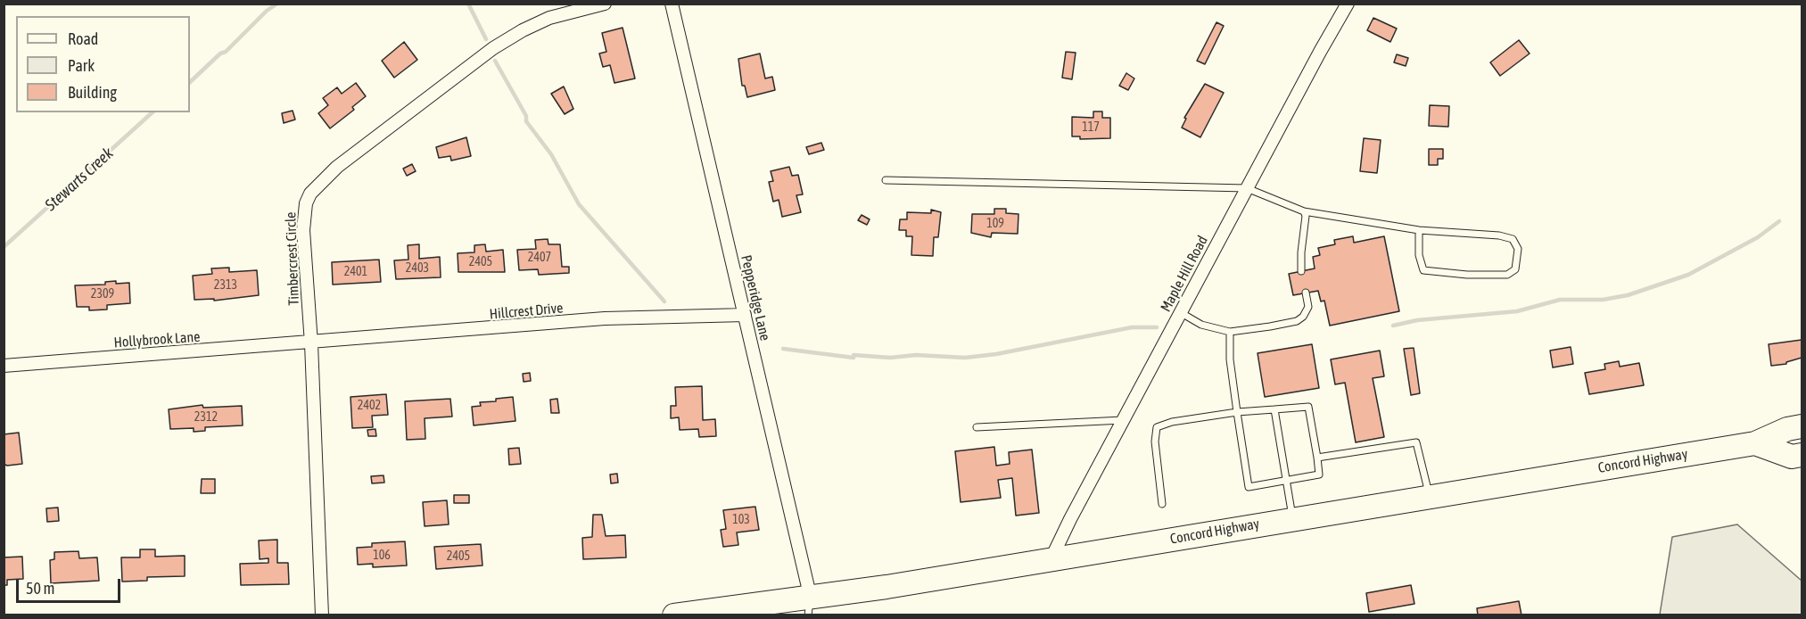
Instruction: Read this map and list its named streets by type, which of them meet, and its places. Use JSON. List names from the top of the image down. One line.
{"streets":{"highway":["Concord Highway"],"street":["Timbercrest Circle","Maple Hill Road","Pepperidge Lane","Hillcrest Drive","Hollybrook Lane"]},"crossings":[["Timbercrest Circle","Hillcrest Drive"],["Timbercrest Circle","Hollybrook Lane"],["Maple Hill Road","Concord Highway"],["Pepperidge Lane","Hillcrest Drive"],["Pepperidge Lane","Concord Highway"],["Hillcrest Drive","Hollybrook Lane"]],"water":["Stewarts Creek"],"house_numbers":["117","109","2407","2405","2403","2401","2313","2309","2402","2312","103","106","2405"],"legend":["Road","Park","Building"],"scale_bar":"50 m"}
